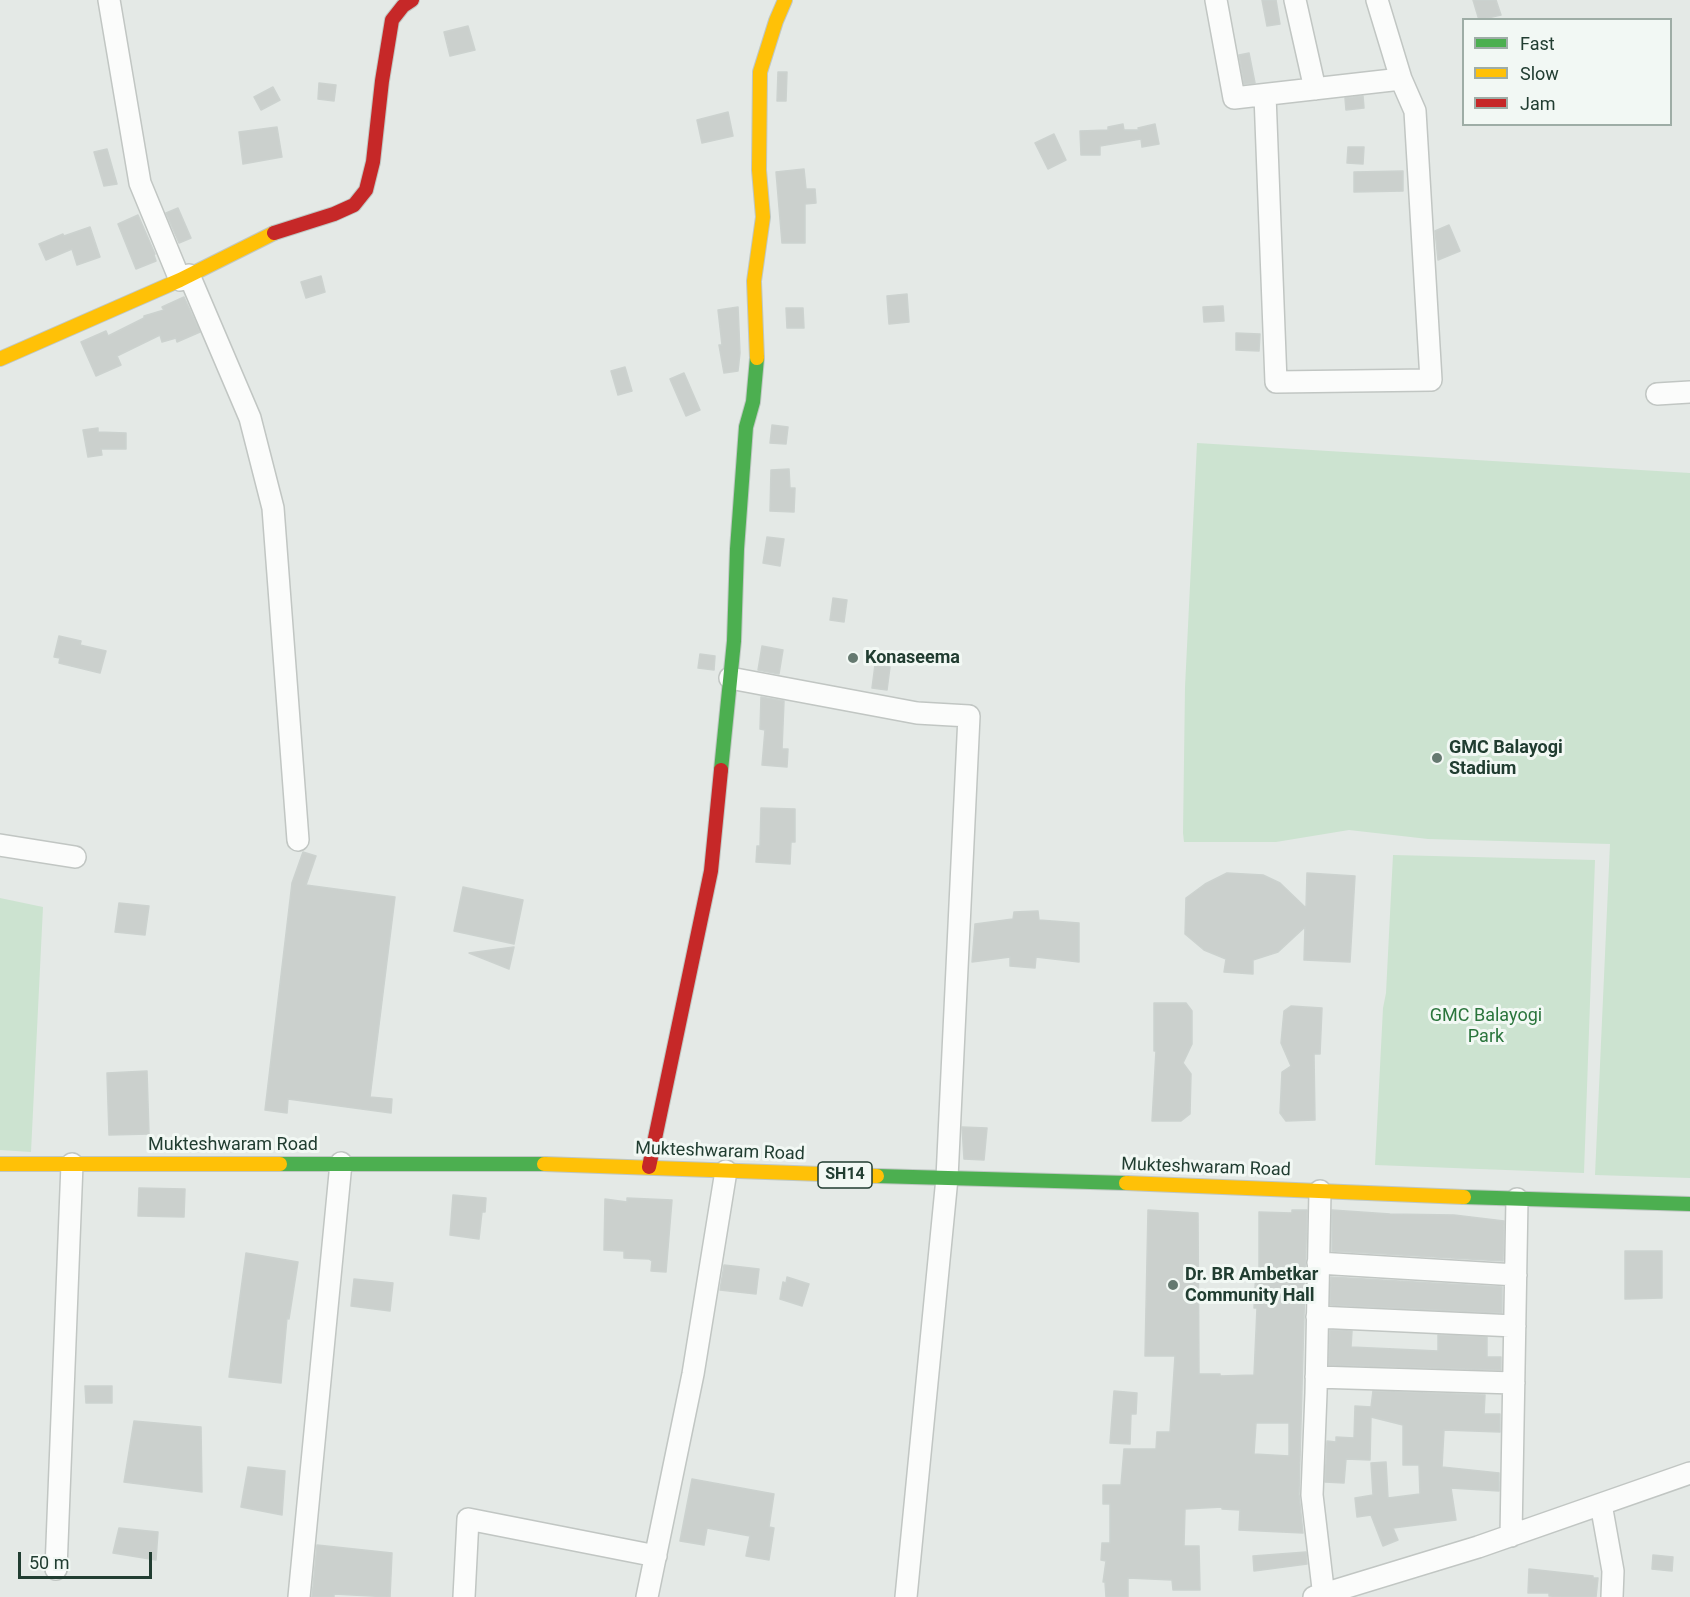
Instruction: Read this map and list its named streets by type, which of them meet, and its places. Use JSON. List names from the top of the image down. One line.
{"streets":{"main road":["Mukteshwaram Road","SH14"]},"parks":["GMC Balayogi Park"],"places":["Konaseema","GMC Balayogi Stadium","Dr. BR Ambetkar Community Hall"],"legend":["Fast","Slow","Jam"],"scale_bar":"50 m"}
